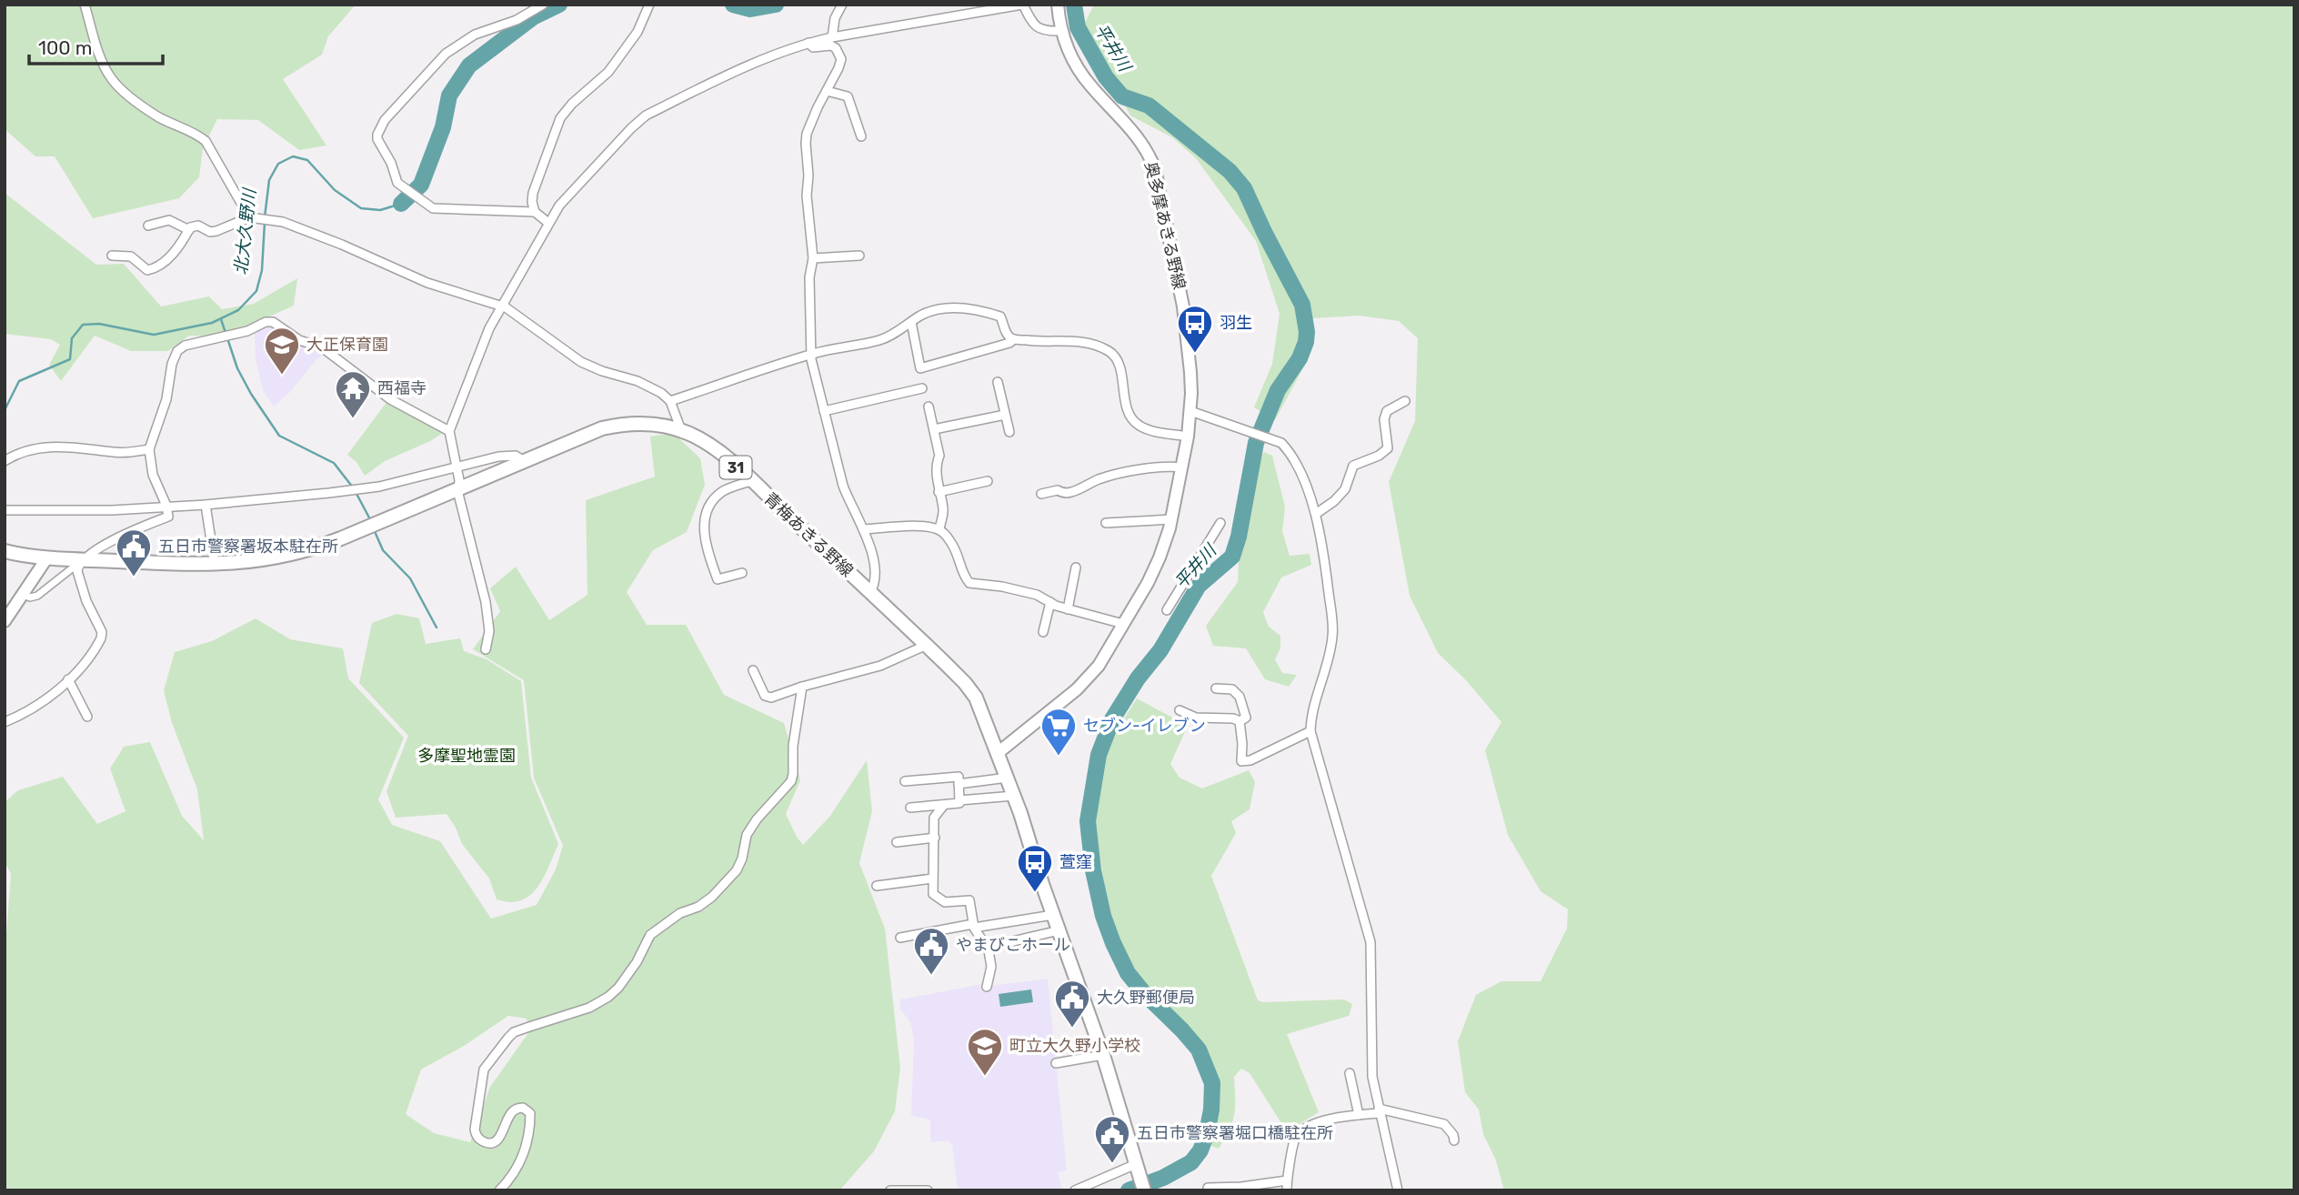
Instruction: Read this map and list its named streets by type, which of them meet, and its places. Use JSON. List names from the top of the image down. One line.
{"streets":{"main road":["奥多摩あきる野線","31","青梅あきる野線"]},"crossings":[["奥多摩あきる野線","青梅あきる野線"]],"water":["平井川","北大久野川"],"parks":["多摩聖地霊園"],"places":{"bus stop":["羽生","萱窪"],"school or university":["大正保育園","町立大久野小学校"],"temple":["西福寺"],"public building":["五日市警察署坂本駐在所","やまびこホール","大久野郵便局","五日市警察署堀口橋駐在所"],"supermarket":["セブン-イレブン"]},"scale_bar":"100 m"}
